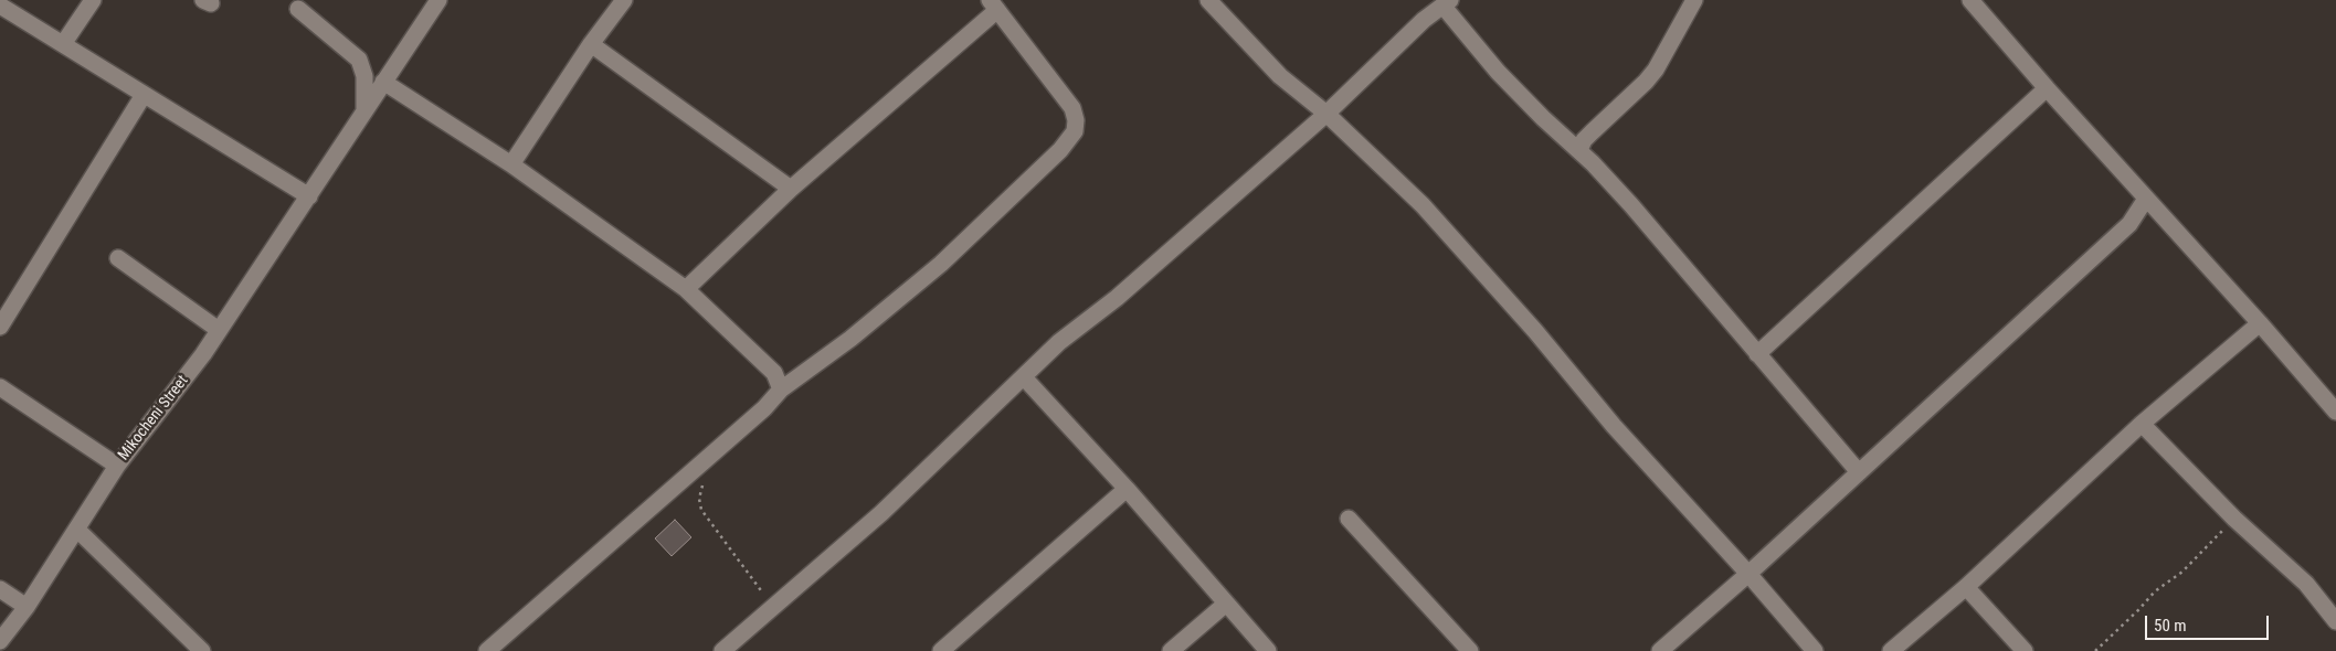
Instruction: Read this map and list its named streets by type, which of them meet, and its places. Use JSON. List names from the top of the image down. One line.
{"streets":{"street":["Mikocheni Street"]},"scale_bar":"50 m"}
